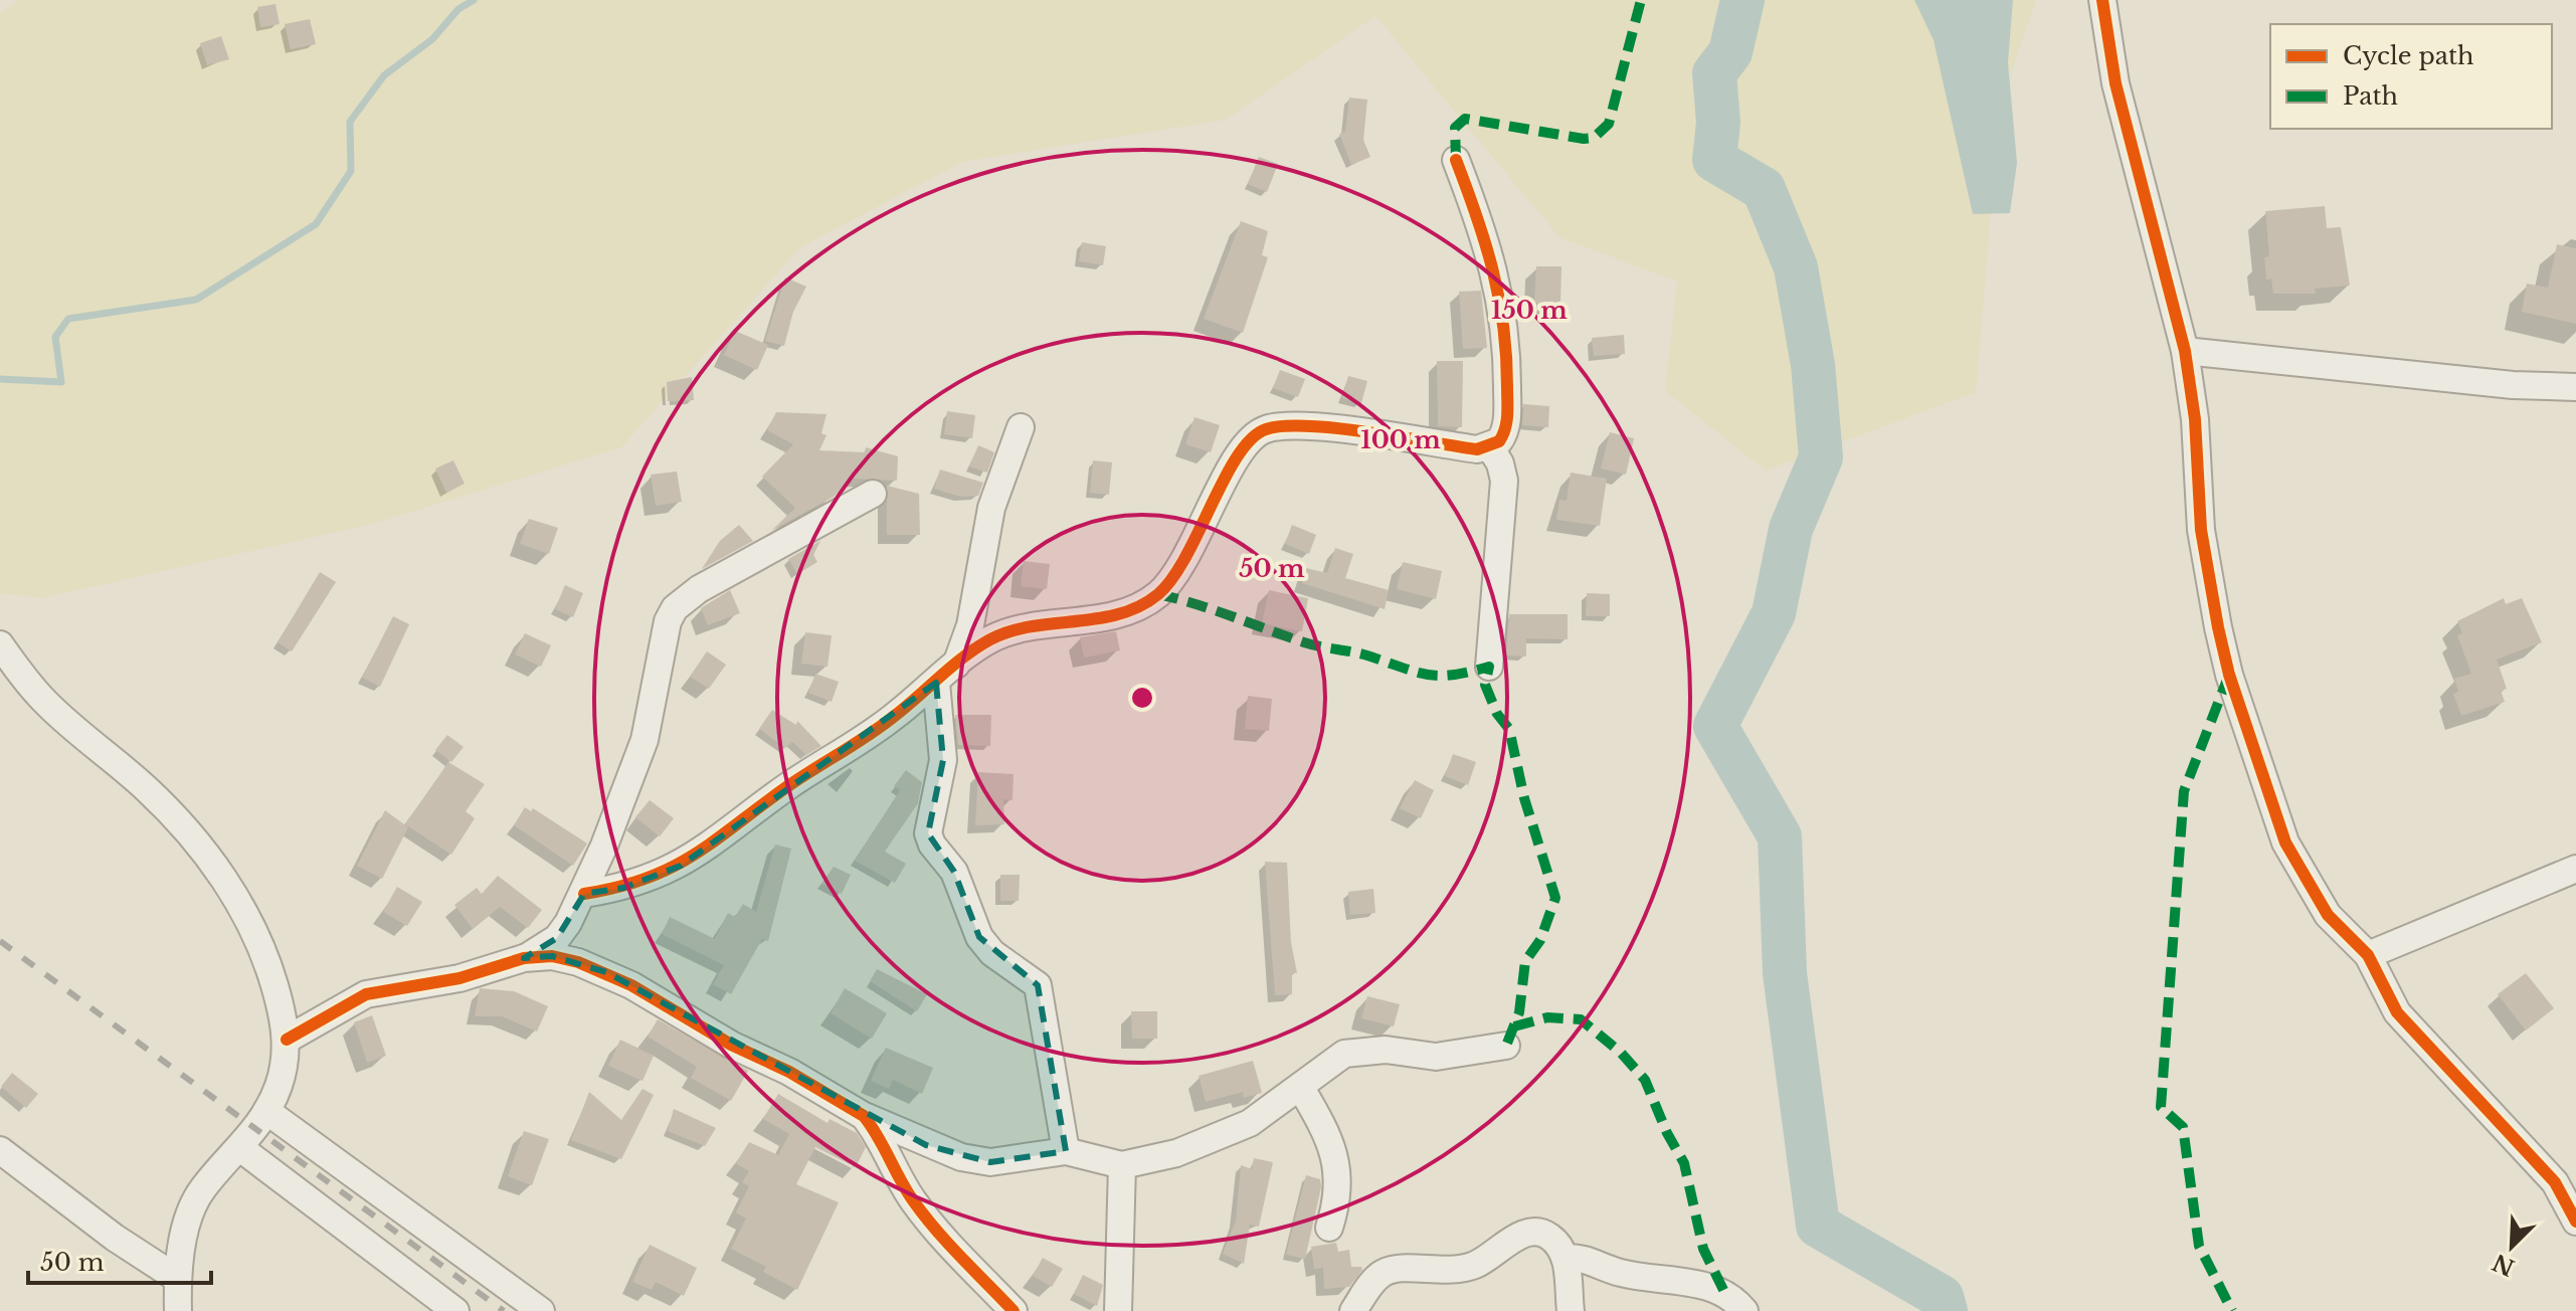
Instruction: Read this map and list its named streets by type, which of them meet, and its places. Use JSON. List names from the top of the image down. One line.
{"legend":["Cycle path","Path"],"scale_bar":"50 m","north":"bottom left","rings":["150 m","100 m","50 m"]}
